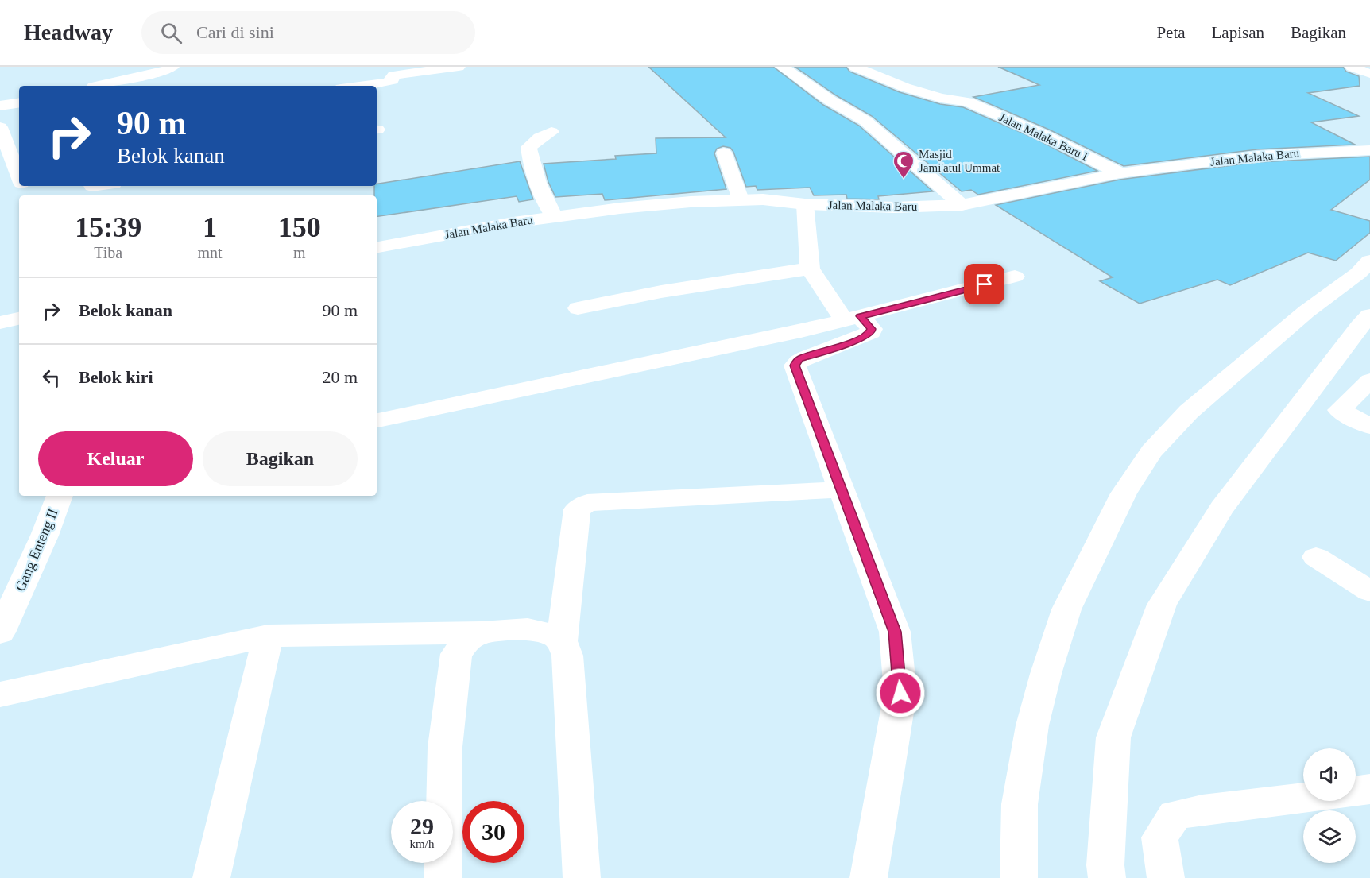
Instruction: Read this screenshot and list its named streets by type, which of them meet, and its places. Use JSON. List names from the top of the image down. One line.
{"streets":{"main road":["Jalan Malaka Baru I","Jalan Malaka Baru","Gang Enteng II"]},"crossings":[["Jalan Malaka Baru I","Jalan Malaka Baru"]],"places":{"mosque":["Masjid Jami'atul Ummat"]},"page":{"header":"Headway","search":"Cari di sini","nav":["Peta","Lapisan","Bagikan"],"turn":["90 m","Belok kanan"],"eta":["15:39","Tiba","1","mnt","150","m"],"list":[{"name":"Belok kanan","value":"90 m"},{"name":"Belok kiri","value":"20 m"}],"buttons":["Keluar","Bagikan"],"speed":"29 km/h","limit":"30"}}
